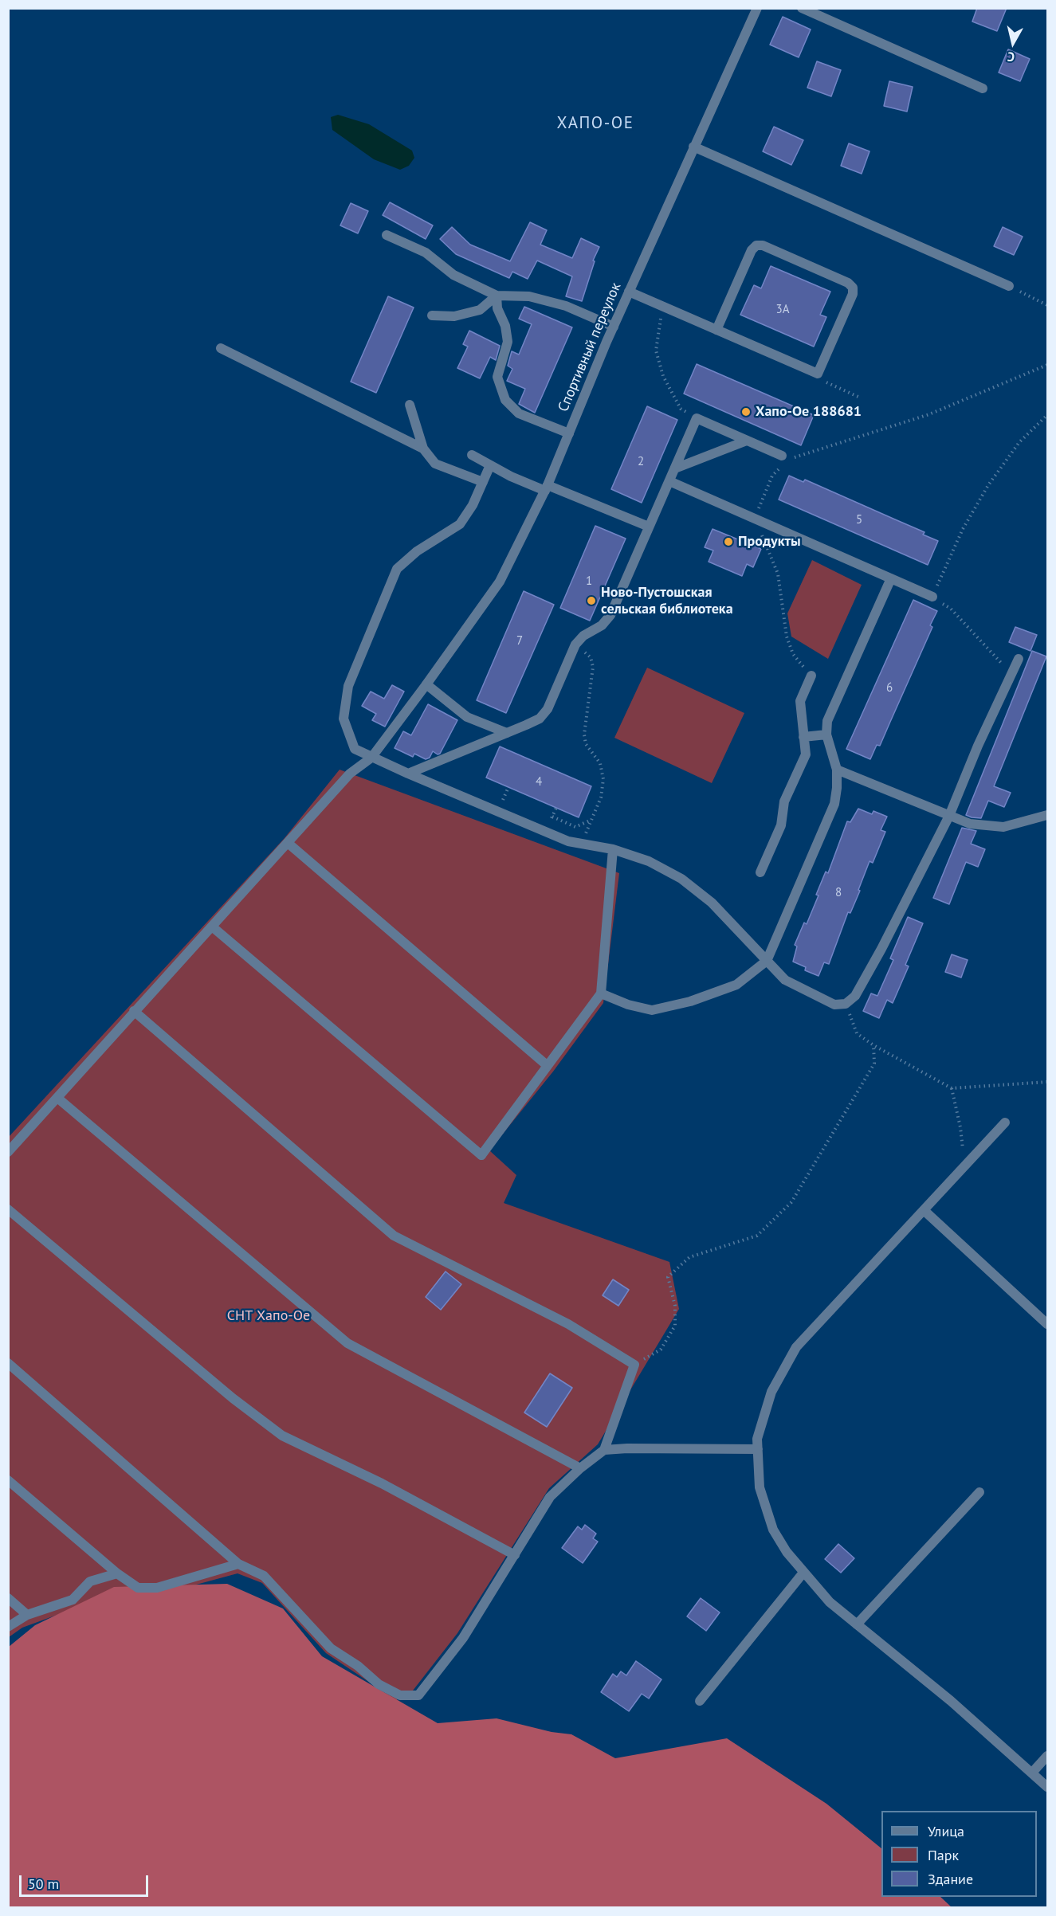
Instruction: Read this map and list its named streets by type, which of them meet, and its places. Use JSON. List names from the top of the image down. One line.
{"streets":{"street":["Спортивный переулок"]},"districts":["ХАПО-ОЕ"],"parks":["СНТ Хапо-Ое"],"places":["Хапо-Ое 188681","Продукты","Ново-Пустошская сельская библиотека"],"house_numbers":["3А","2","5","1","7","6","4","8"],"legend":["Улица","Парк","Здание"],"scale_bar":"50 m","north":"bottom"}
